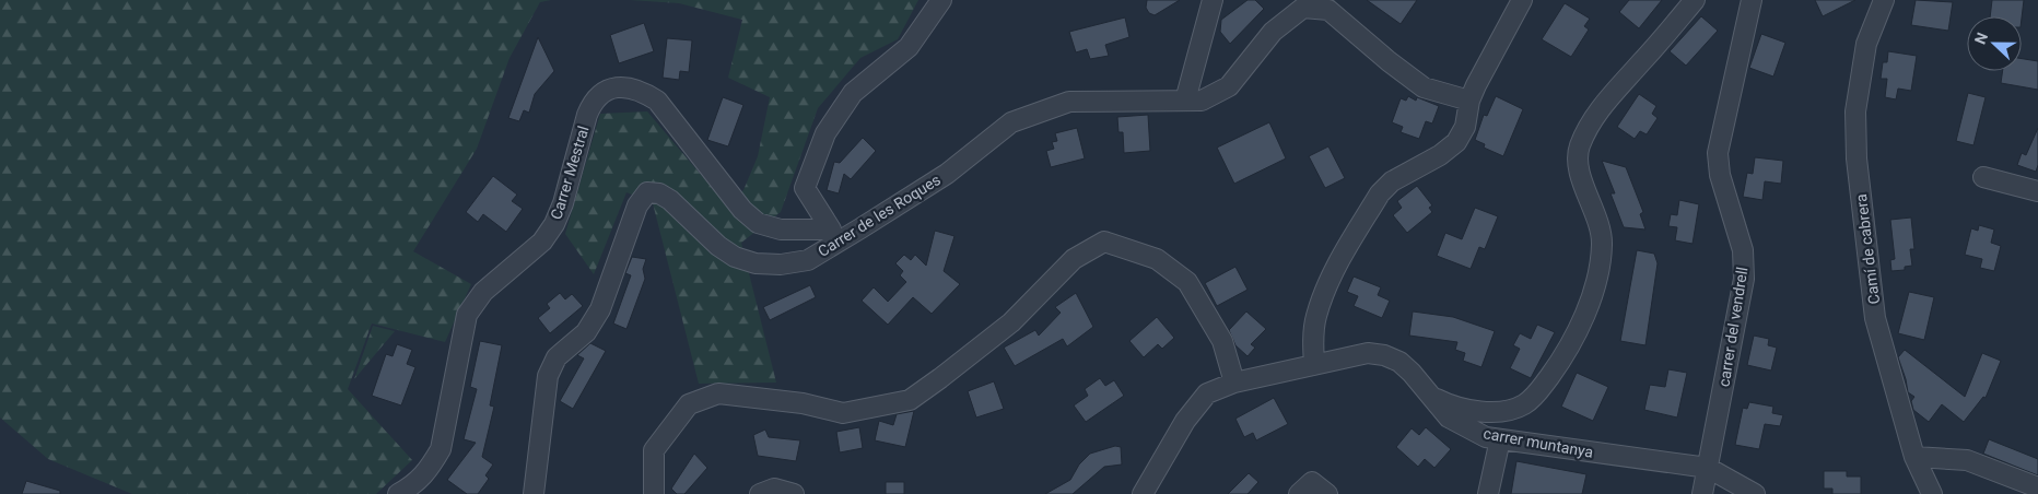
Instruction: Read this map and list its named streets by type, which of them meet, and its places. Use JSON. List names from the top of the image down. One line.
{"streets":{"street":["Carrer Mestral","Carrer de les Roques","Camí de cabrera","carrer del vendrell","carrer muntanya"]},"crossings":[["Carrer Mestral","Carrer de les Roques"],["carrer del vendrell","carrer muntanya"]],"north":"left"}
